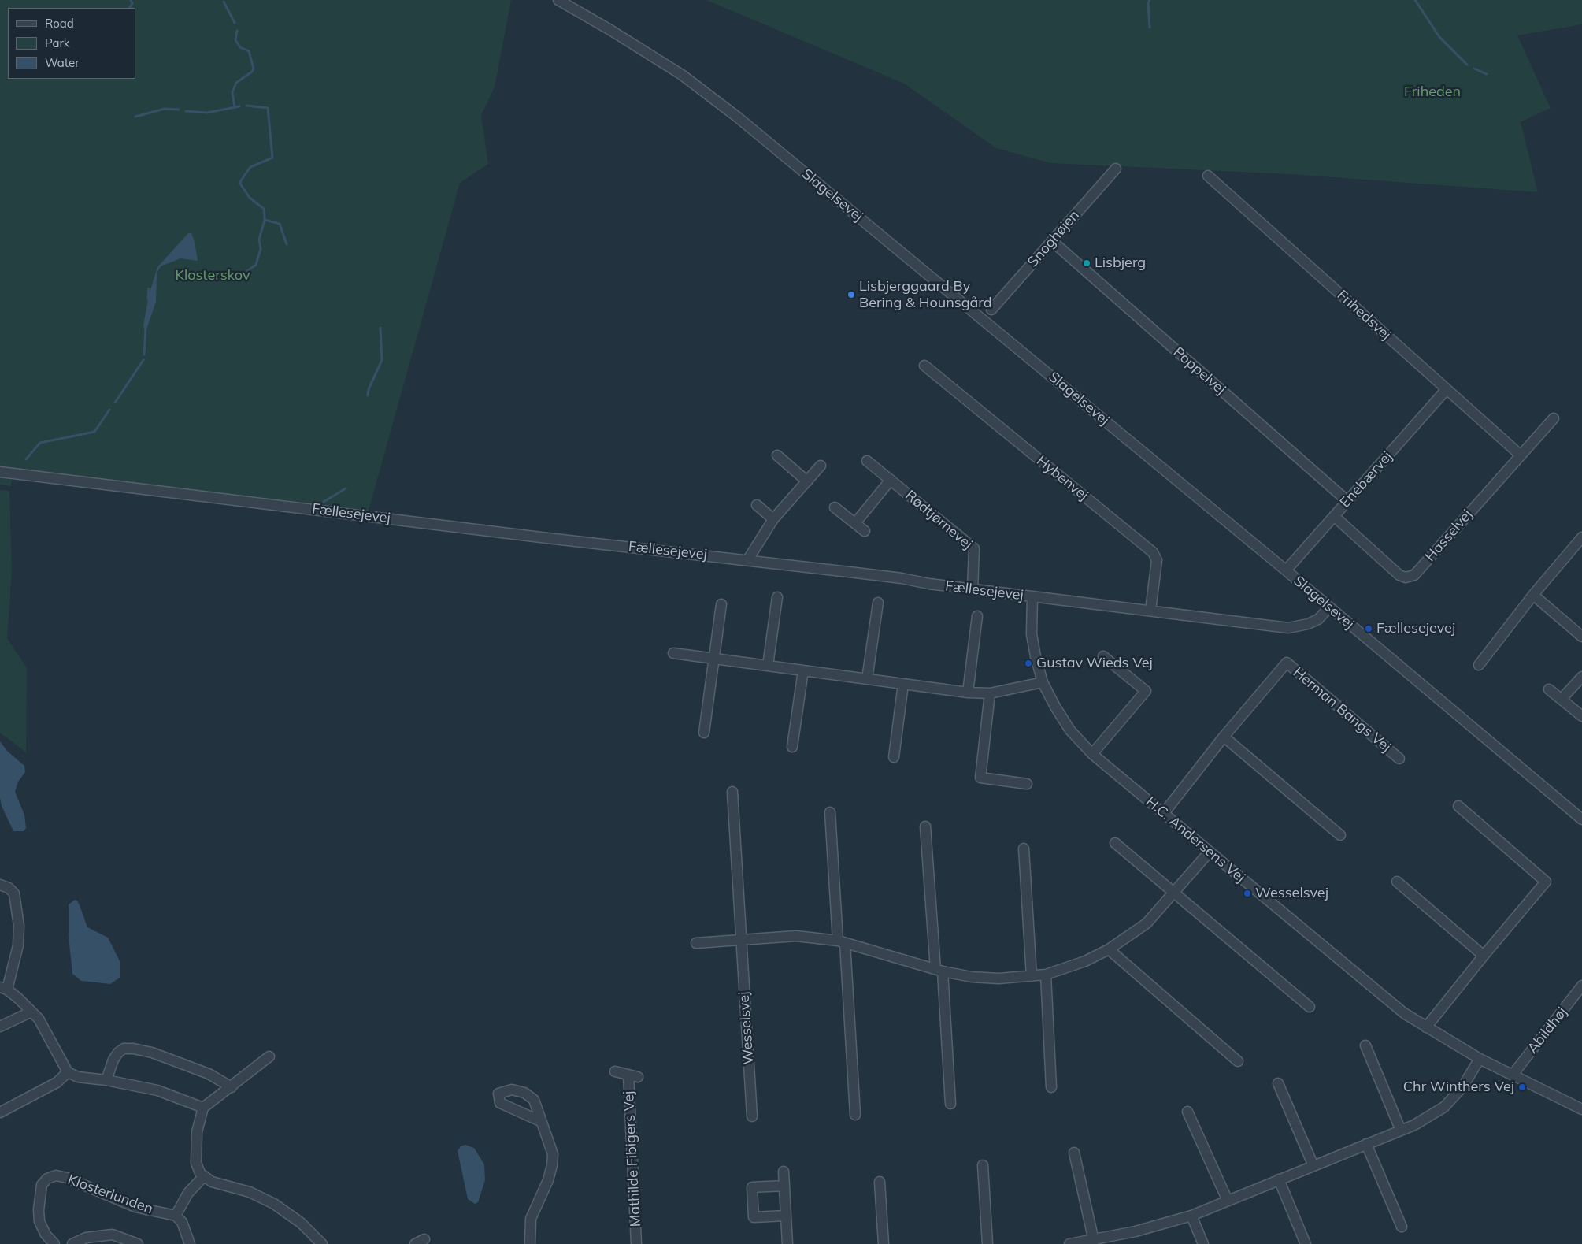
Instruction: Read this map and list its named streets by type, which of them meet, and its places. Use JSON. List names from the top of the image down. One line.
{"streets":{"street":["Slagelsevej","Snoghøjen","Frihedsvej","Poppelvej","Hybenvej","Enebærvej","Fællesejevej","Rødtjørnevej","Hasselvej","Herman Bangs Vej","H.C. Andersens Vej","Wesselsvej","Abildhøj","Mathilde Fibigers Vej","Klosterlunden"]},"crossings":[["Slagelsevej","Enebærvej"],["Slagelsevej","Fællesejevej"],["Snoghøjen","Poppelvej"],["Frihedsvej","Enebærvej"],["Frihedsvej","Hasselvej"],["Poppelvej","Enebærvej"],["Hybenvej","Fællesejevej"],["Enebærvej","Hasselvej"],["Fællesejevej","Rødtjørnevej"],["Fællesejevej","H.C. Andersens Vej"],["Herman Bangs Vej","H.C. Andersens Vej"],["H.C. Andersens Vej","Abildhøj"]],"parks":["Friheden","Klosterskov"],"places":["Lisbjerg","Lisbjerggaard By Bering & Hounsgård","Fællesejevej","Gustav Wieds Vej","Wesselsvej","Chr Winthers Vej"],"legend":["Road","Park","Water"]}
